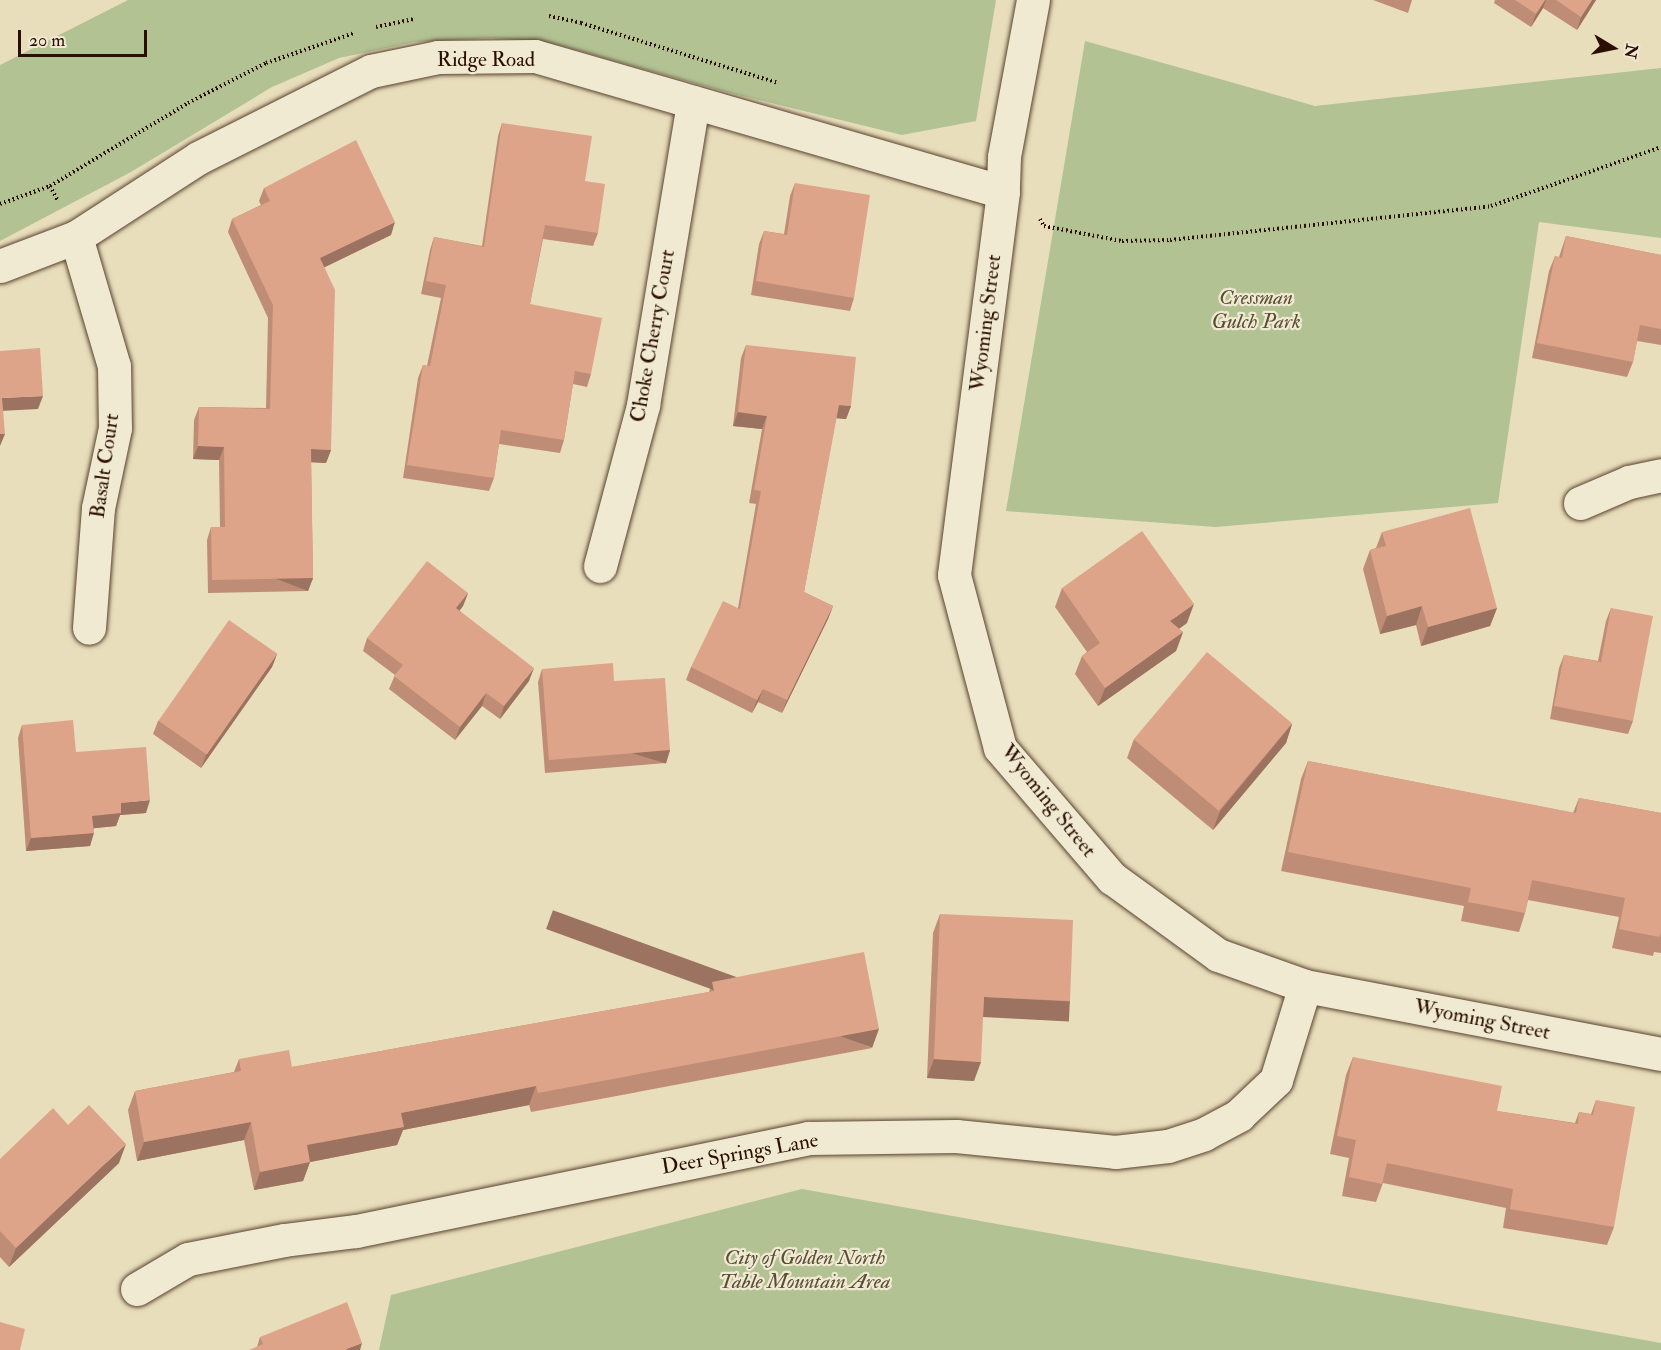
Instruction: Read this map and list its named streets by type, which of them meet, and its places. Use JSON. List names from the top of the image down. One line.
{"streets":{"street":["Ridge Road","Wyoming Street","Choke Cherry Court","Basalt Court","Deer Springs Lane"]},"crossings":[["Ridge Road","Wyoming Street"],["Ridge Road","Choke Cherry Court"],["Ridge Road","Basalt Court"],["Wyoming Street","Deer Springs Lane"]],"parks":["Cressman Gulch Park","City of Golden North Table Mountain Area"],"scale_bar":"20 m","north":"right"}
